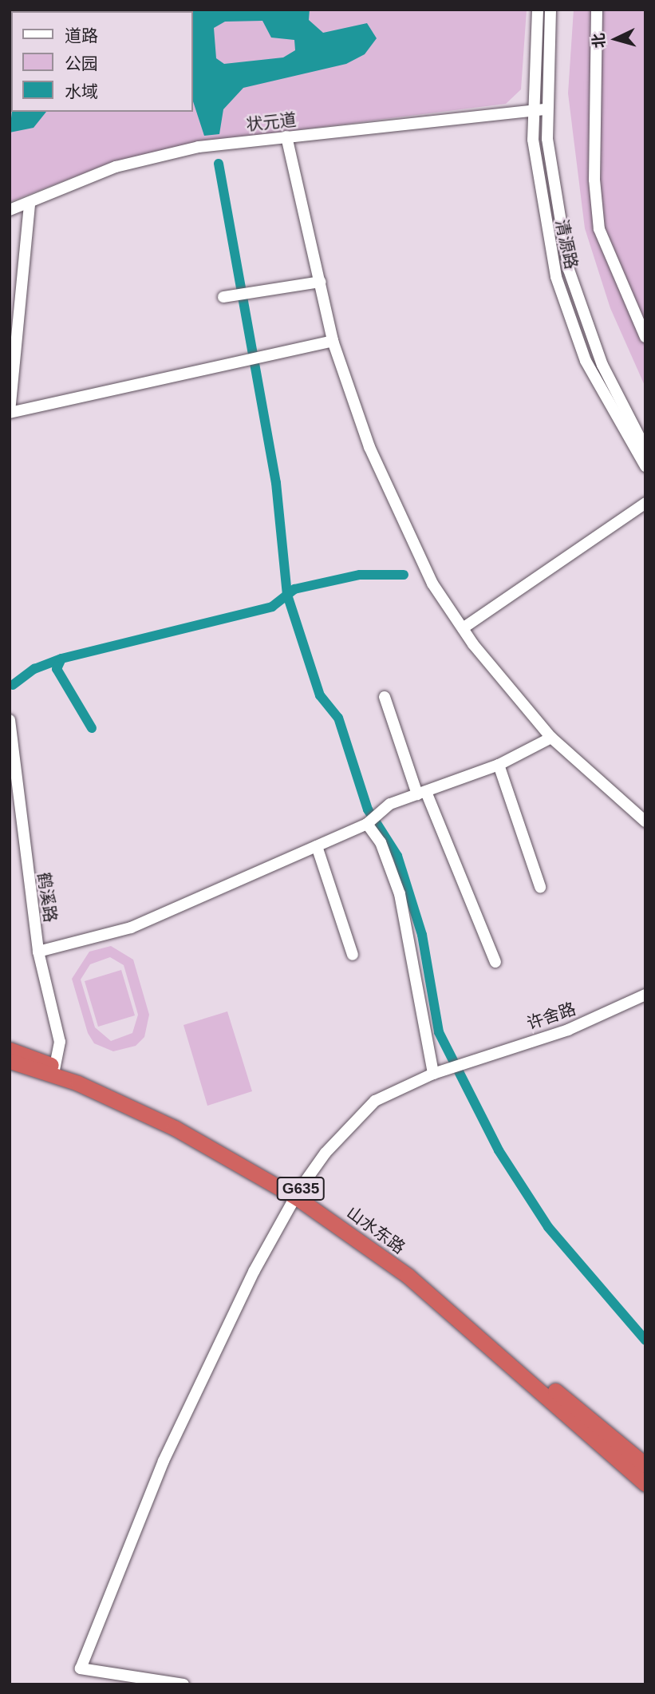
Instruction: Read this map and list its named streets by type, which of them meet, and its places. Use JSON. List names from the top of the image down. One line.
{"streets":{"highway":["G635","山水东路"],"street":["状元道","清源路","鹤溪路","许舍路"]},"crossings":[["状元道","清源路"],["鹤溪路","山水东路"],["许舍路","山水东路"]],"legend":["道路","公园","水域"],"north":"left"}
